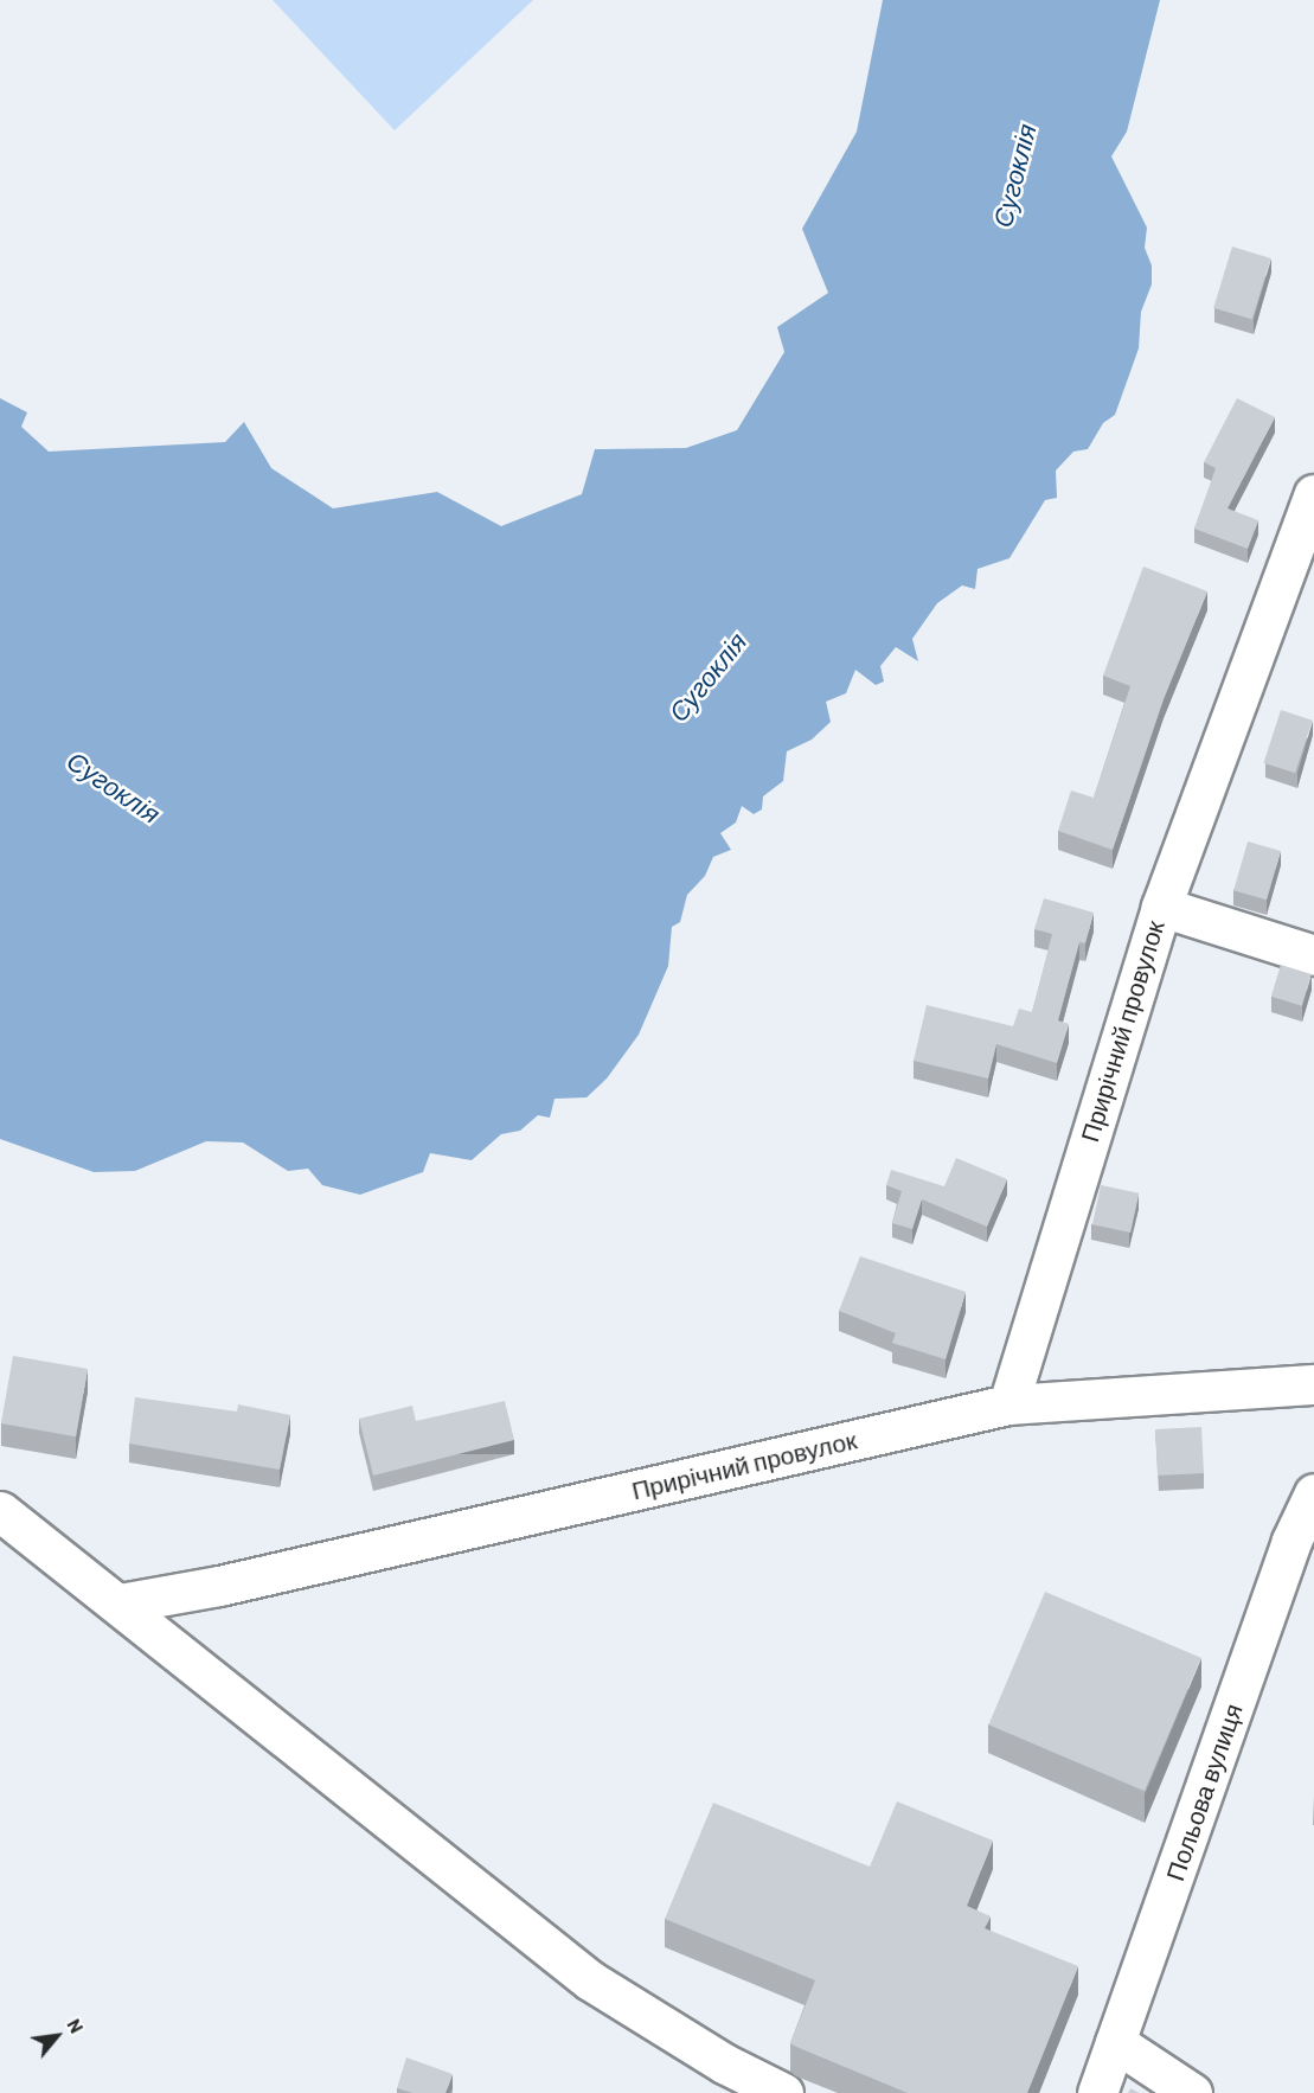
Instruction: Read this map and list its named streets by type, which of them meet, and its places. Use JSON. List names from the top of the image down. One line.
{"streets":{"street":["Прирічний провулок","Польова вулиця"]},"water":["Сугоклія"],"north":"top right"}
